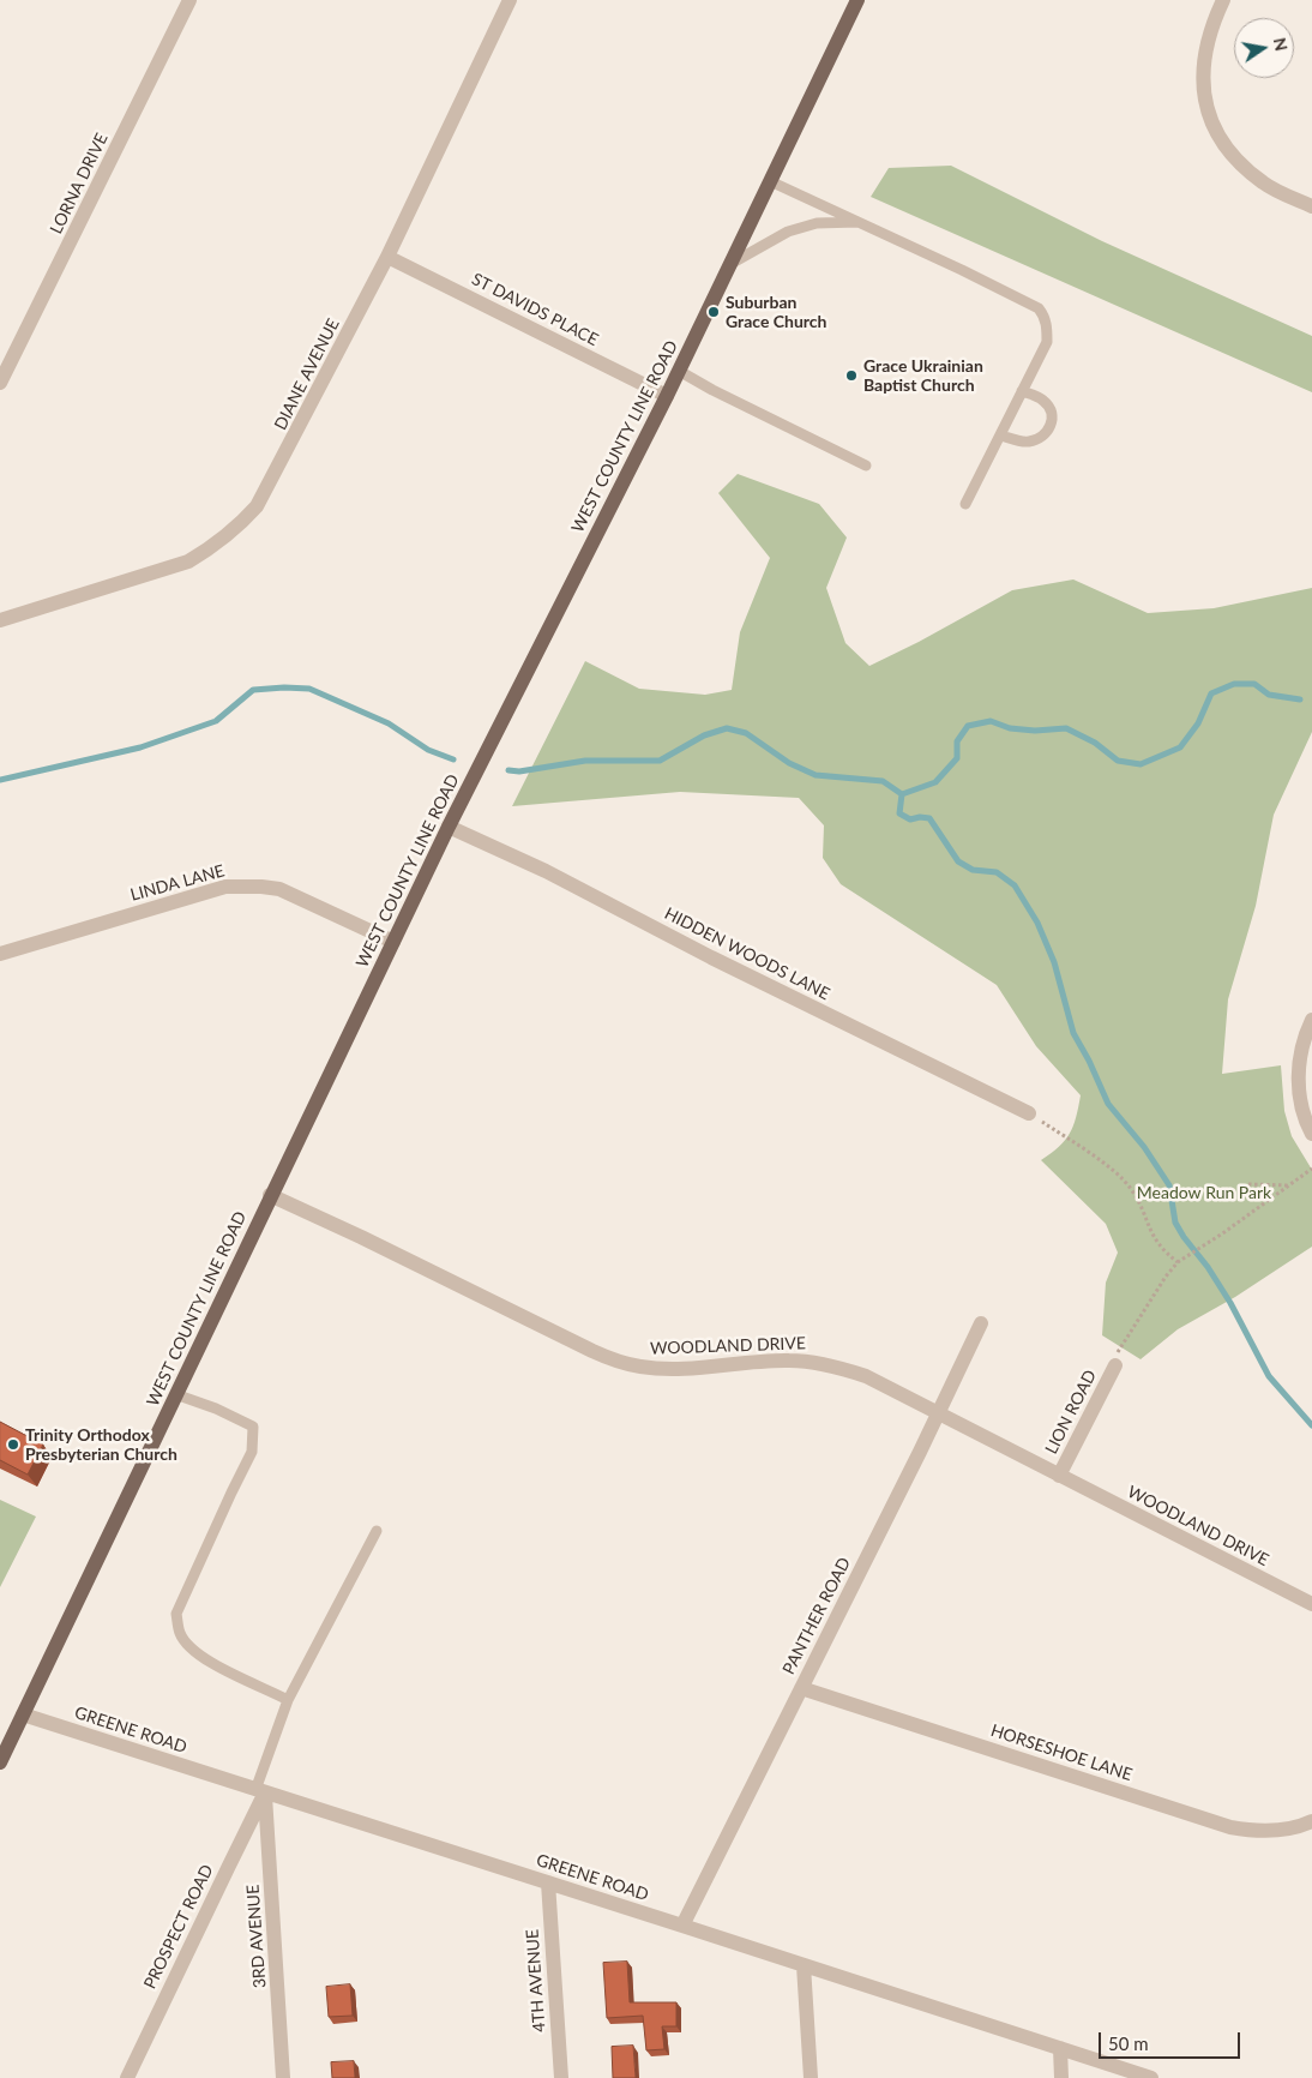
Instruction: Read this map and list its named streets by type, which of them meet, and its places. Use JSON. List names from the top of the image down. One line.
{"streets":{"main road":["WEST COUNTY LINE ROAD"],"street":["LORNA DRIVE","ST DAVIDS PLACE","DIANE AVENUE","LINDA LANE","HIDDEN WOODS LANE","WOODLAND DRIVE","LION ROAD","PANTHER ROAD","GREENE ROAD","HORSESHOE LANE","PROSPECT ROAD","3RD AVENUE","4TH AVENUE"]},"crossings":[["ST DAVIDS PLACE","DIANE AVENUE"],["ST DAVIDS PLACE","WEST COUNTY LINE ROAD"],["WEST COUNTY LINE ROAD","LINDA LANE"],["WEST COUNTY LINE ROAD","HIDDEN WOODS LANE"],["WEST COUNTY LINE ROAD","WOODLAND DRIVE"],["WEST COUNTY LINE ROAD","GREENE ROAD"],["WOODLAND DRIVE","LION ROAD"],["WOODLAND DRIVE","PANTHER ROAD"],["PANTHER ROAD","GREENE ROAD"],["PANTHER ROAD","HORSESHOE LANE"],["GREENE ROAD","PROSPECT ROAD"],["GREENE ROAD","3RD AVENUE"],["GREENE ROAD","4TH AVENUE"],["PROSPECT ROAD","3RD AVENUE"]],"parks":["Meadow Run Park"],"places":["Suburban Grace Church","Grace Ukrainian Baptist Church","Trinity Orthodox Presbyterian Church"],"scale_bar":"50 m","north":"right"}
